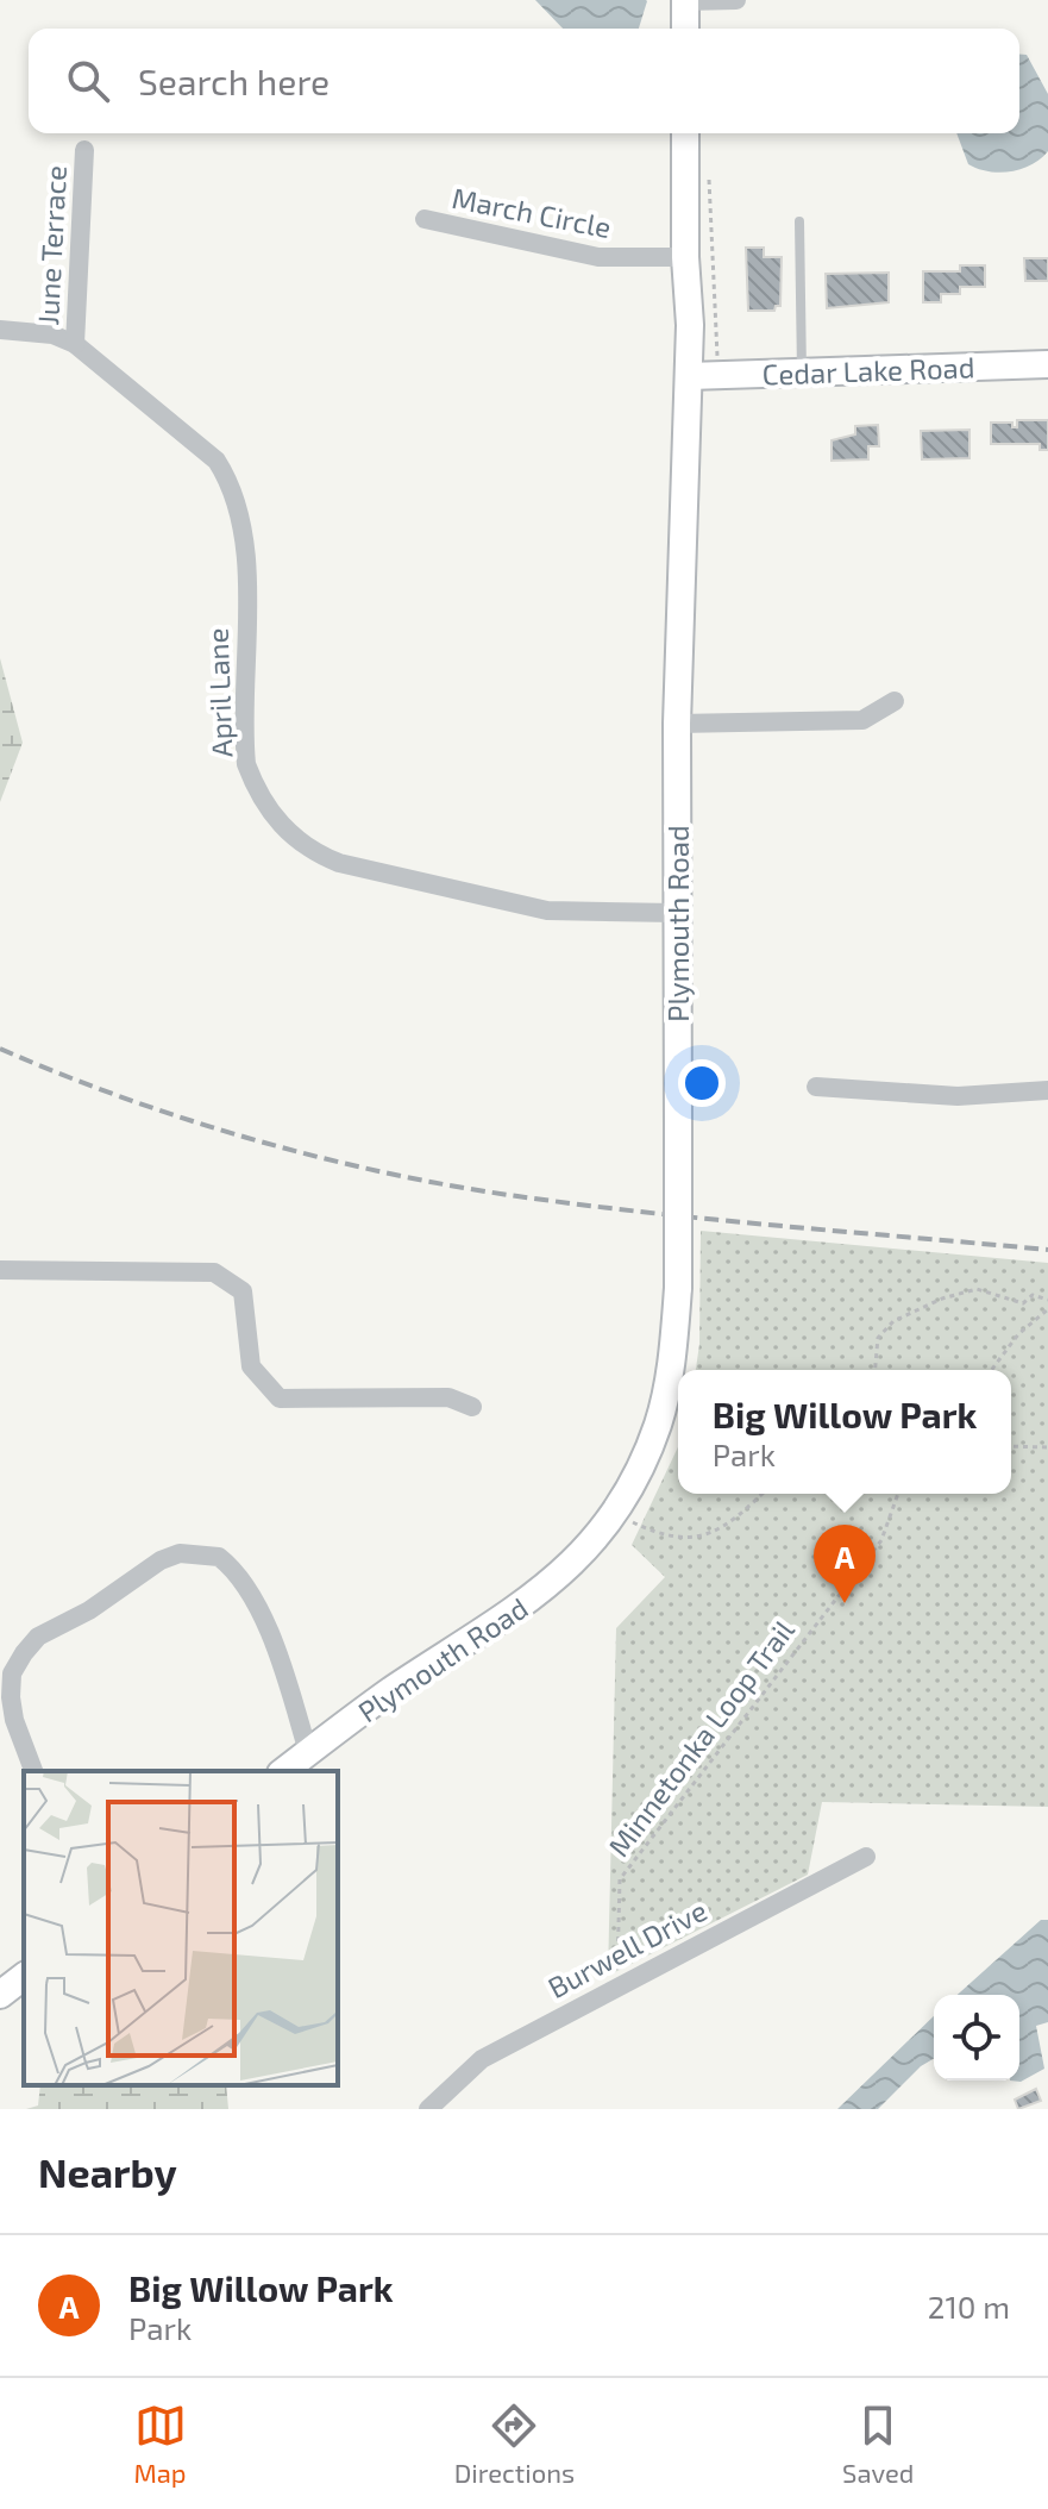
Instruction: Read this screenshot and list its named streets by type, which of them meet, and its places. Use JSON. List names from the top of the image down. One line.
{"streets":{"main road":["Cedar Lake Road","Plymouth Road"],"street":["March Circle","June Terrace","April Lane","Burwell Drive"],"path":["Minnetonka Loop Trail"]},"crossings":[["March Circle","Plymouth Road"],["June Terrace","April Lane"],["Cedar Lake Road","Plymouth Road"],["April Lane","Plymouth Road"],["Minnetonka Loop Trail","Burwell Drive"]],"page":{"search":"Search here","popup":["Big Willow Park","Park"],"pins":"A","heading":"Nearby","list":[{"mark":"A","name":"Big Willow Park","note":"Park","value":"210 m"}],"nav":["Map","Directions","Saved"]}}
